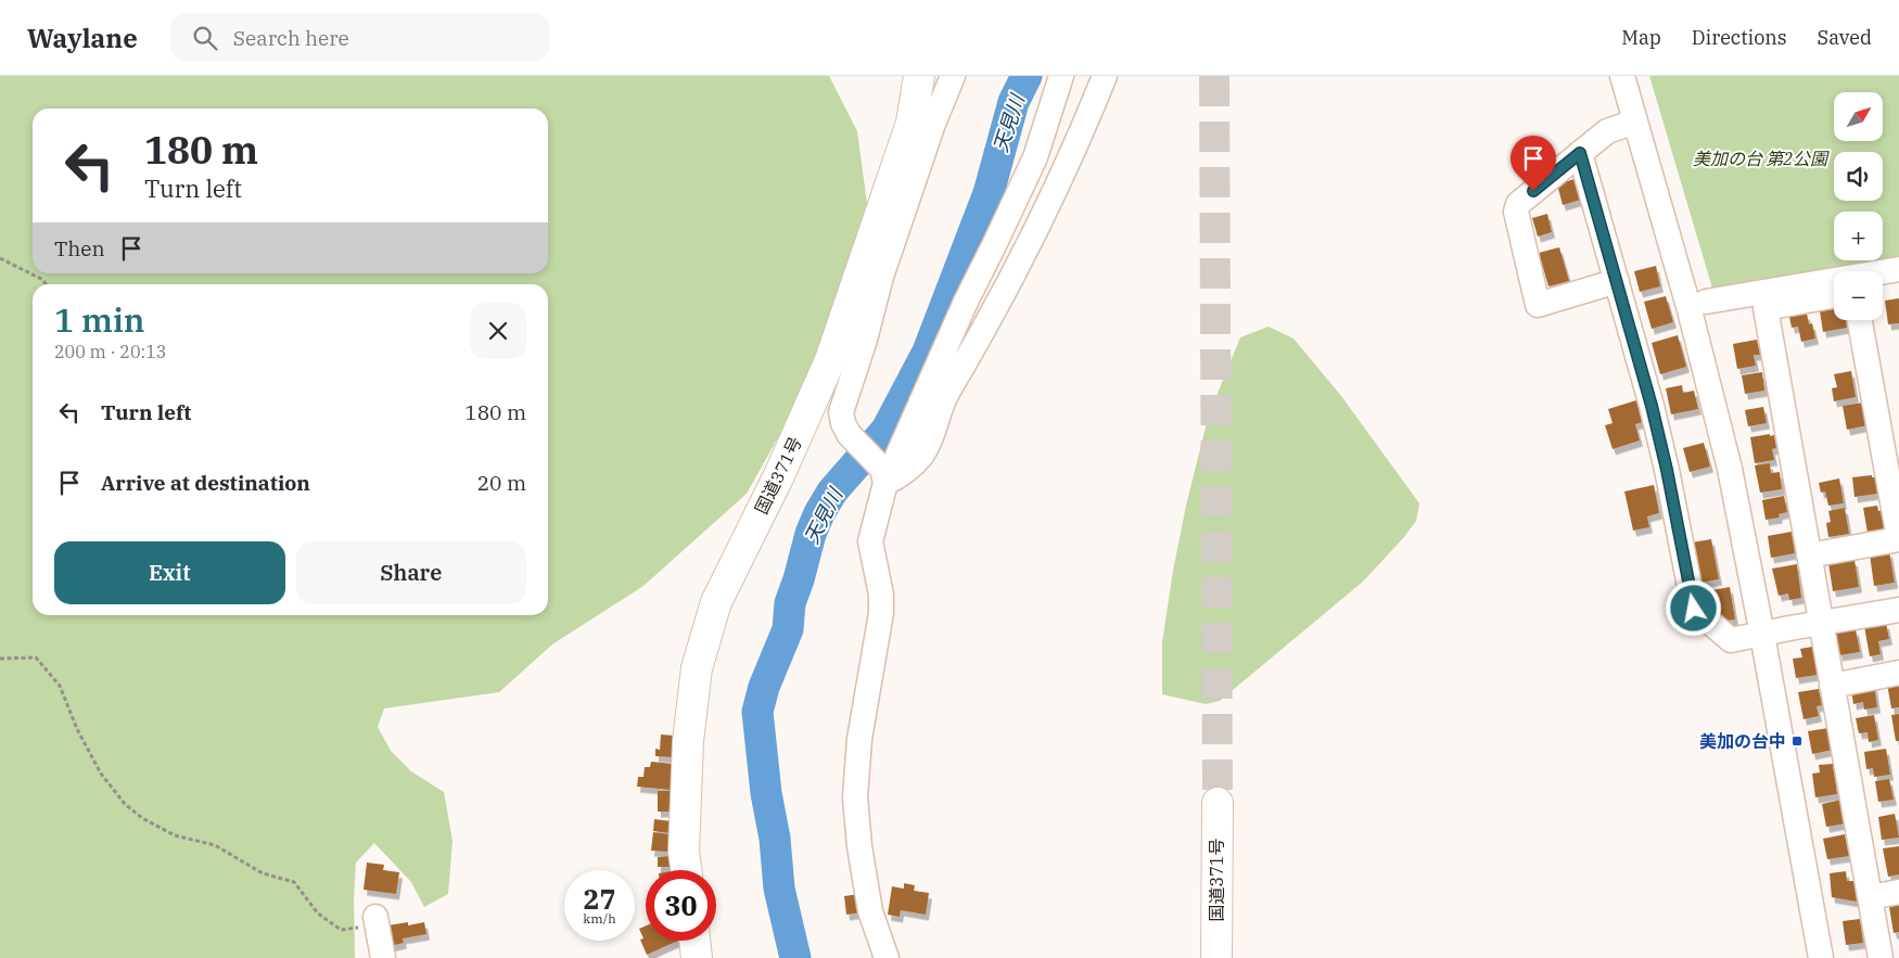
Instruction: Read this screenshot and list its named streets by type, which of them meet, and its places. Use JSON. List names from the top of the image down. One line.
{"streets":{"highway":["国道371号"]},"water":["天見川"],"parks":["美加の台 第2公園"],"places":{"transit":["美加の台中"]},"north":"top right","page":{"header":"Waylane","search":"Search here","nav":["Map","Directions","Saved"],"map_buttons":["+","−"],"turn":["180 m","Turn left"],"then":"Then","heading":["1 min","200 m · 20:13"],"list":[{"name":"Turn left","value":"180 m"},{"name":"Arrive at destination","value":"20 m"}],"buttons":["Exit","Share"],"speed":"27 km/h","limit":"30"}}
